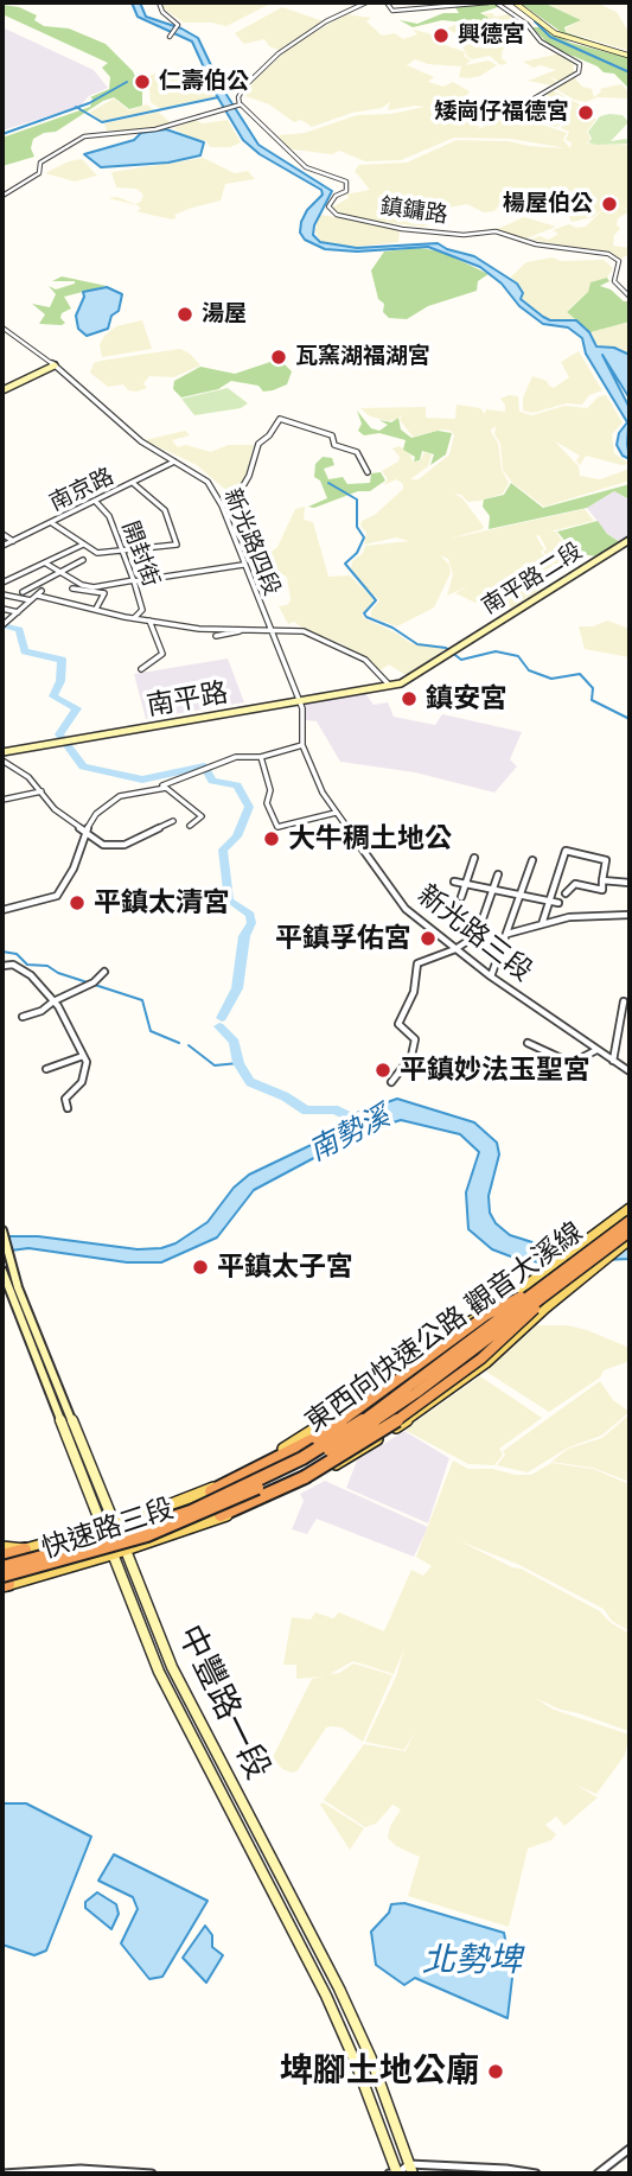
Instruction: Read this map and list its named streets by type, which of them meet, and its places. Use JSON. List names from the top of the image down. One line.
{"streets":{"highway":["東西向快速公路 觀音大溪線"],"main road":["南平路二段","南平路","快速路三段","中豐路一段"],"street":["鎮鏞路","南京路","新光路四段","開封街","新光路三段"]},"crossings":[["南京路","新光路四段"],["南京路","開封街"],["新光路四段","南平路二段"],["新光路四段","南平路"],["新光路四段","新光路三段"],["南平路二段","南平路"],["南平路二段","新光路三段"],["南平路","新光路三段"],["東西向快速公路 觀音大溪線","快速路三段"],["快速路三段","中豐路一段"]],"water":["南勢溪","北勢埤"],"places":["興德宮","仁壽伯公","矮崗仔福德宮","楊屋伯公","湯屋","瓦窯湖福湖宮","鎮安宮","大牛稠土地公","平鎮太清宮","平鎮孚佑宮","平鎮妙法玉聖宮","平鎮太子宮","埤腳土地公廟"]}
